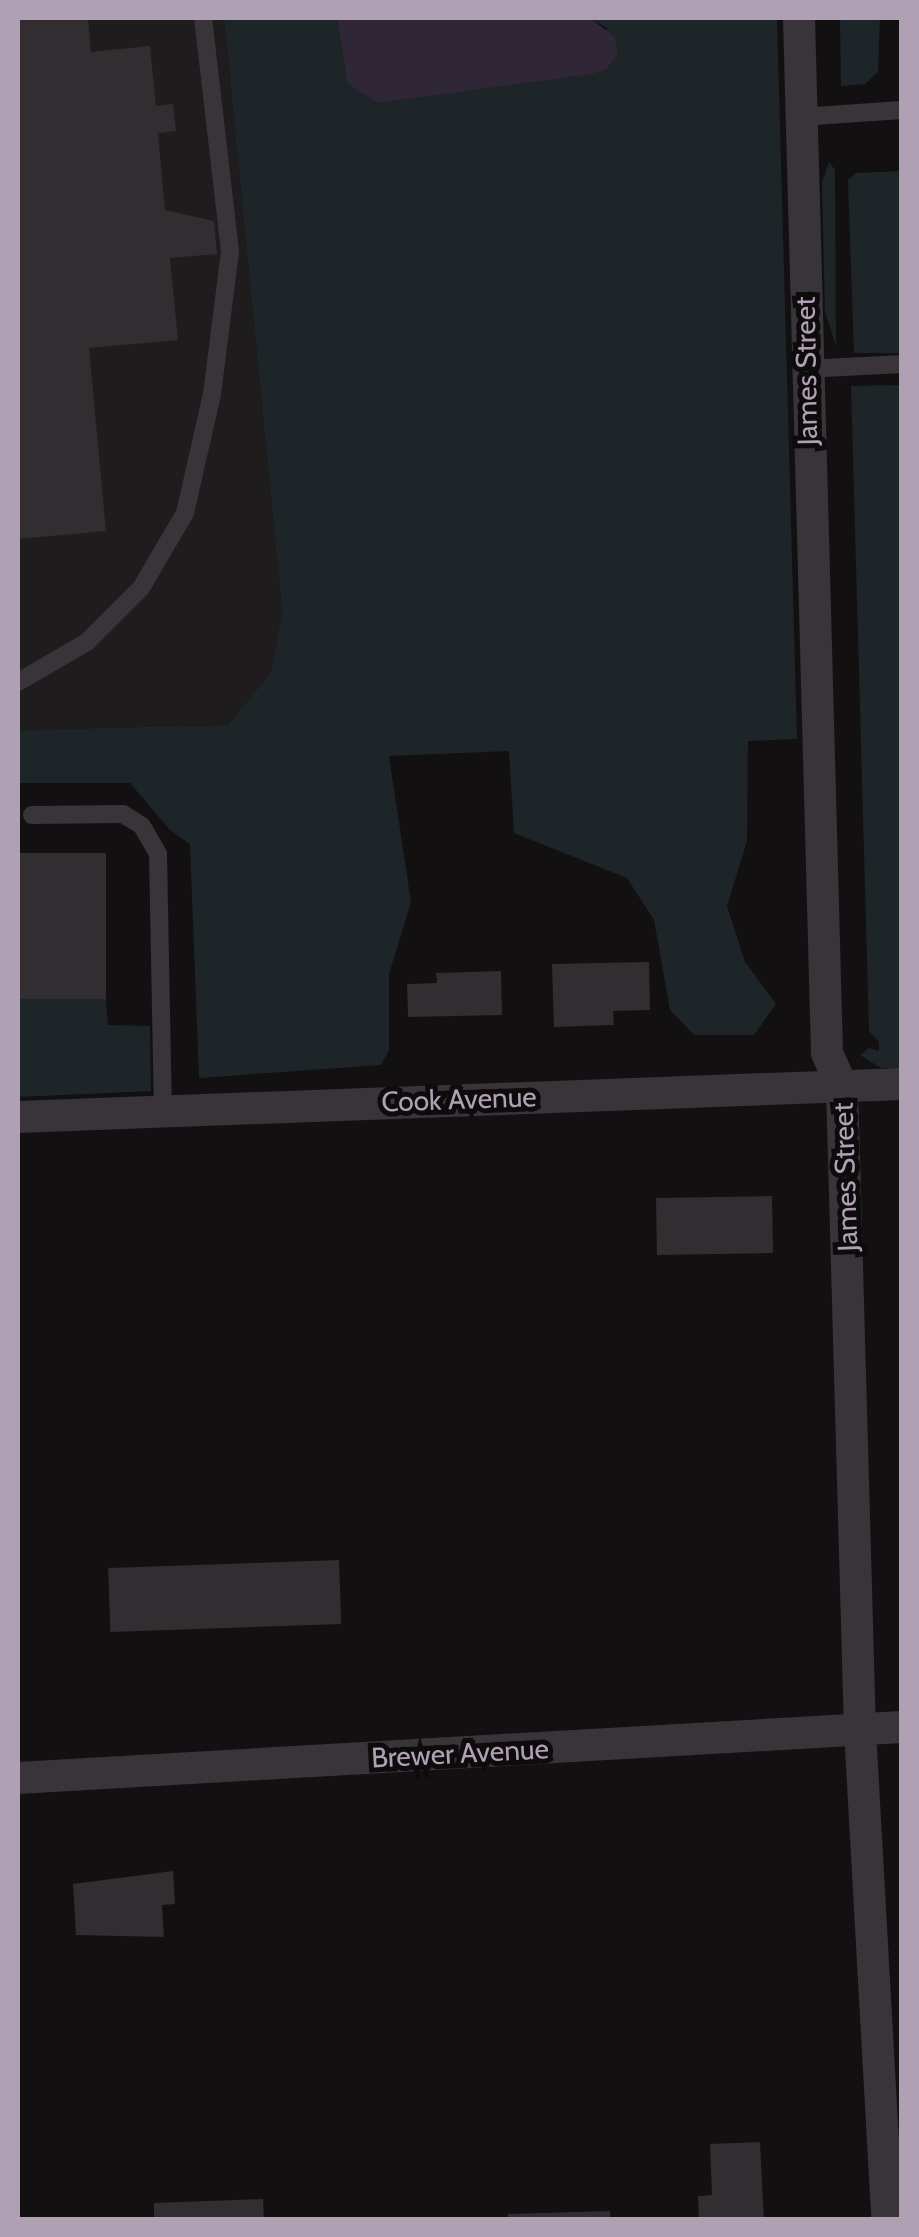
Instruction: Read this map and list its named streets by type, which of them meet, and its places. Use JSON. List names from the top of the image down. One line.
{"streets":{"street":["James Street","Cook Avenue","Brewer Avenue"]},"crossings":[["James Street","Cook Avenue"],["James Street","Brewer Avenue"]]}
